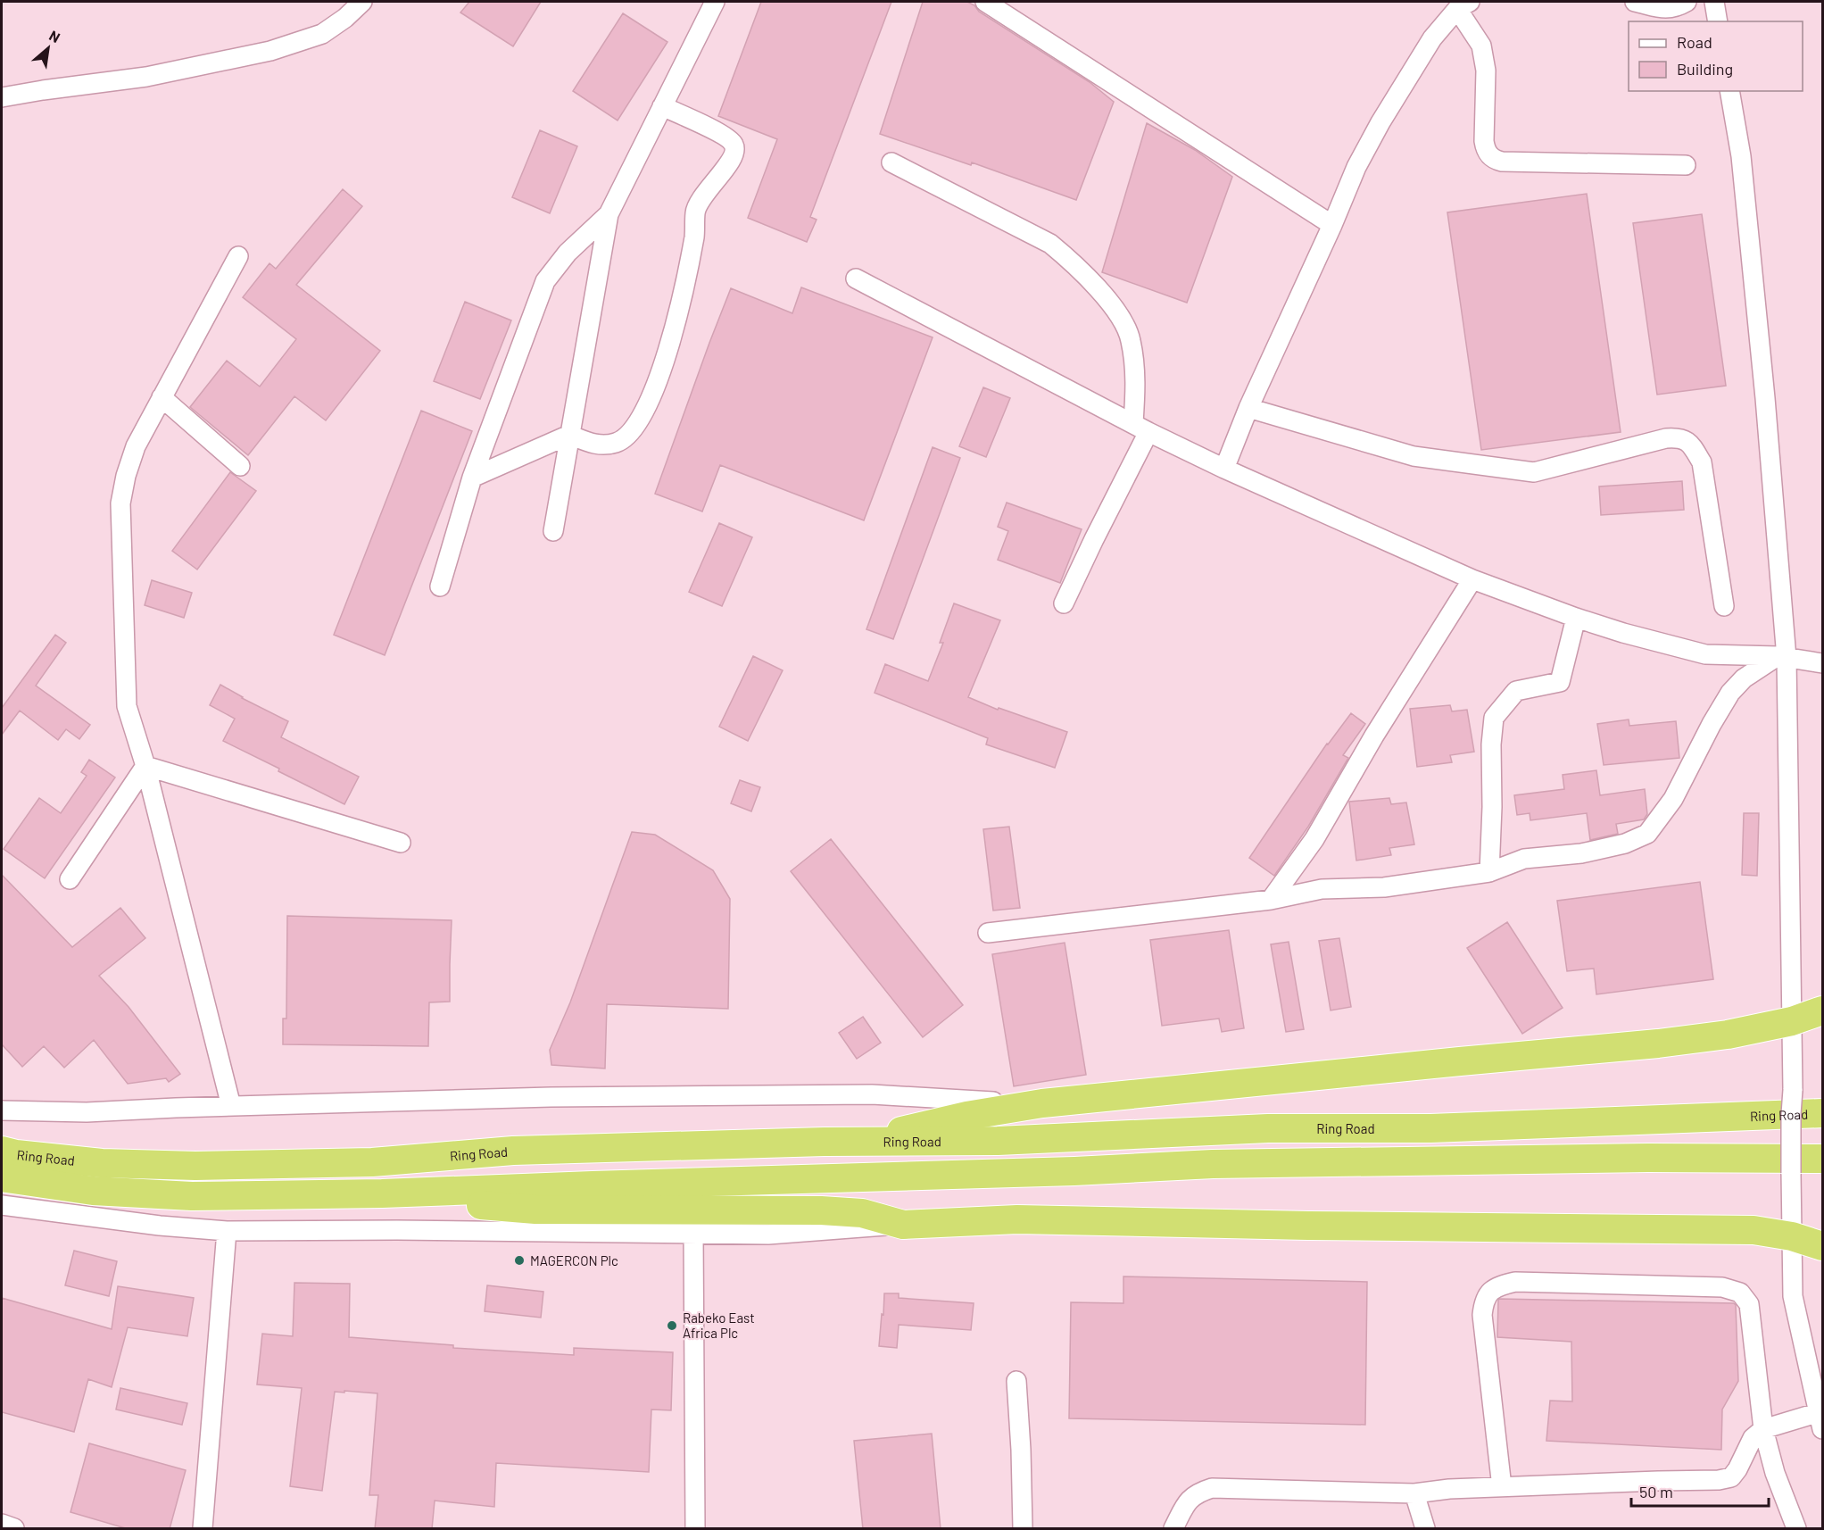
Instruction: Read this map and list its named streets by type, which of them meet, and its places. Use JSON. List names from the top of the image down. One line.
{"streets":{"highway":["Ring Road"]},"places":["MAGERCON Plc","Rabeko East Africa Plc"],"legend":["Road","Building"],"scale_bar":"50 m","north":"top right"}
